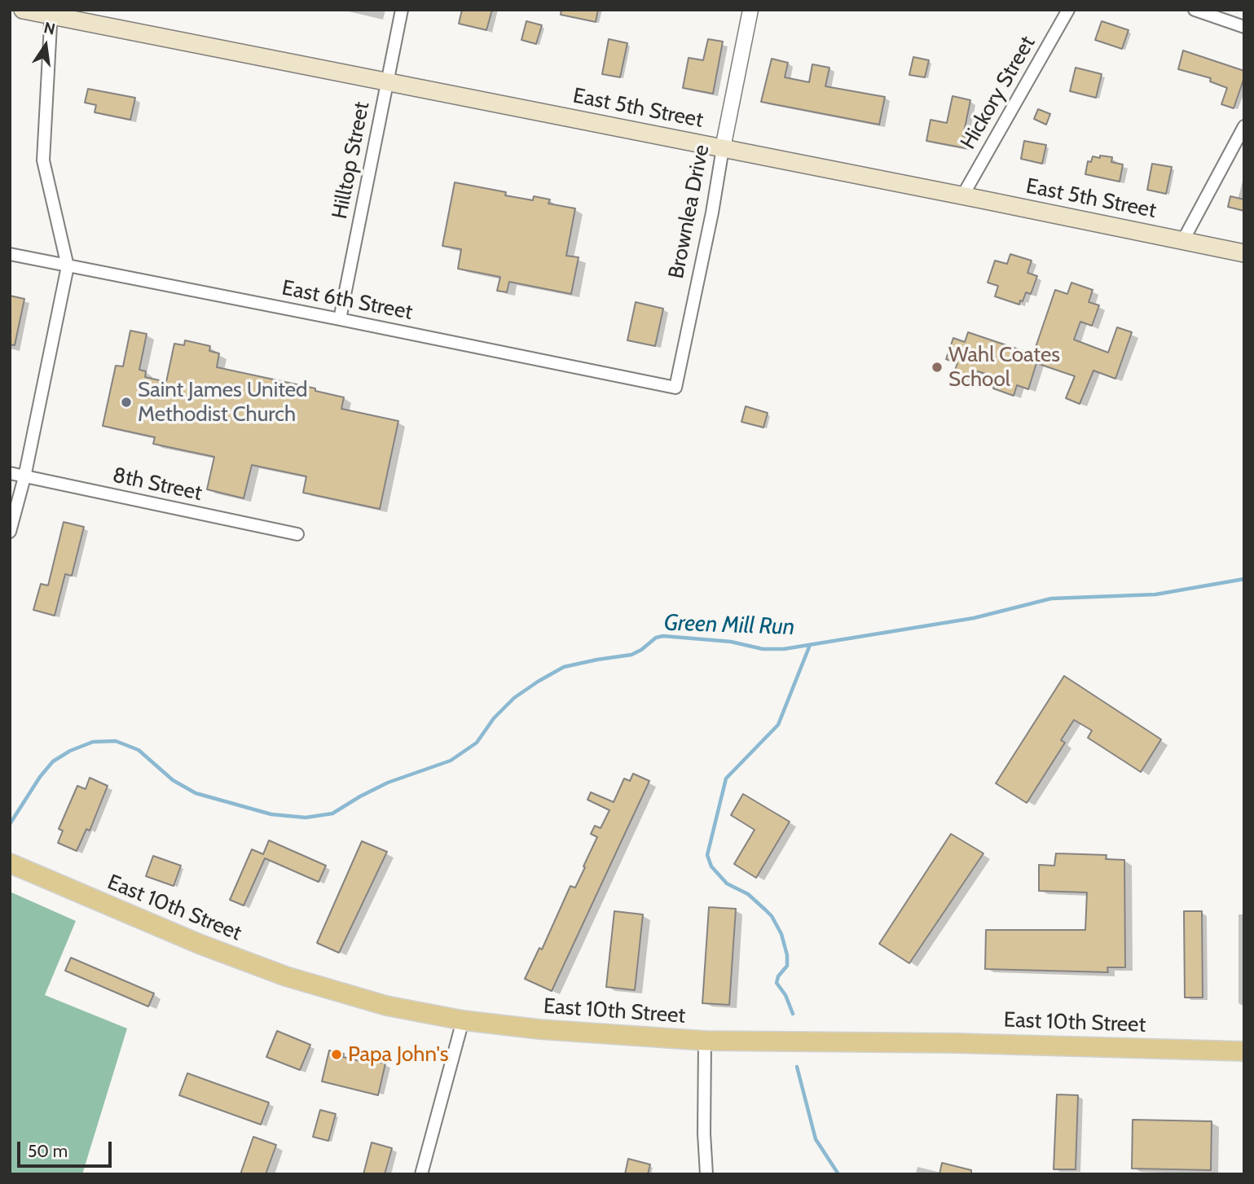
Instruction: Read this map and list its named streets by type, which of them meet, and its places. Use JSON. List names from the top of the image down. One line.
{"streets":{"main road":["East 5th Street","East 10th Street"],"street":["Hickory Street","Hilltop Street","Brownlea Drive","East 6th Street","8th Street"]},"crossings":[["Hickory Street","East 5th Street"],["East 5th Street","Hilltop Street"],["East 5th Street","Brownlea Drive"],["Hilltop Street","East 6th Street"],["Brownlea Drive","East 6th Street"]],"water":["Green Mill Run"],"places":["Wahl Coates School","Saint James United Methodist Church","Papa John's"],"scale_bar":"50 m","north":"top"}
